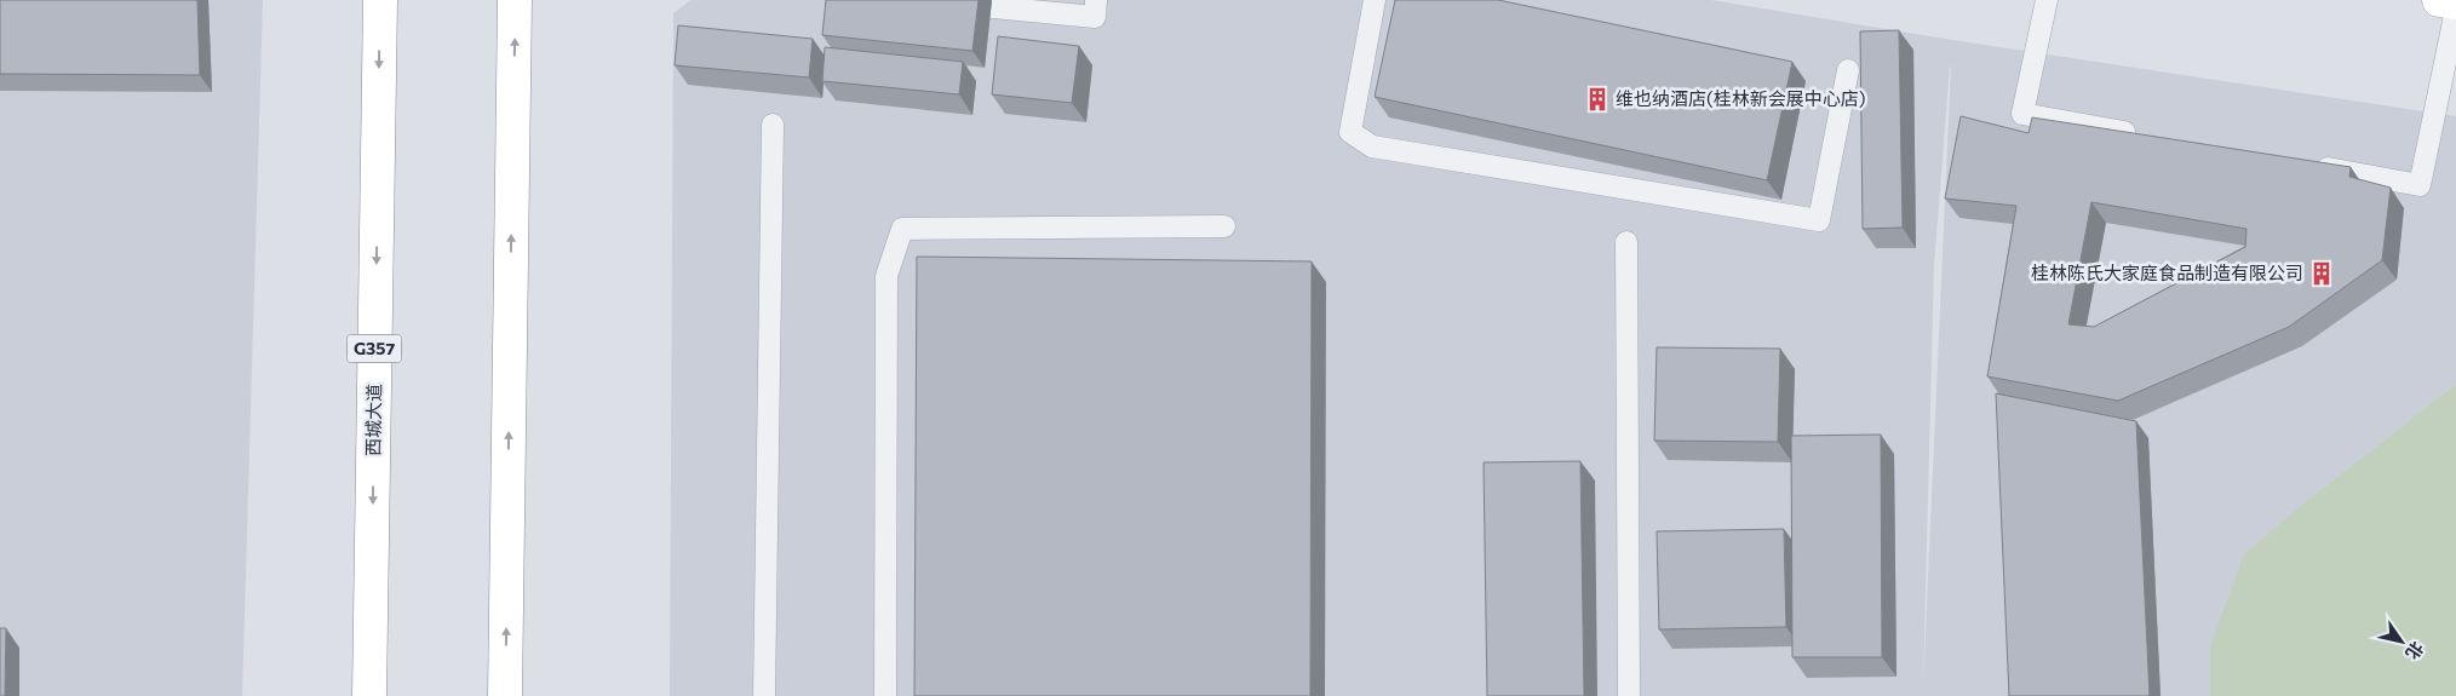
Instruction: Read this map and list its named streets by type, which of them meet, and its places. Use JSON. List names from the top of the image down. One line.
{"streets":{"main road":["G357","西城大道"]},"places":{"building":["维也纳酒店(桂林新会展中心店)","桂林陈氏大家庭食品制造有限公司"]},"north":"bottom right"}
